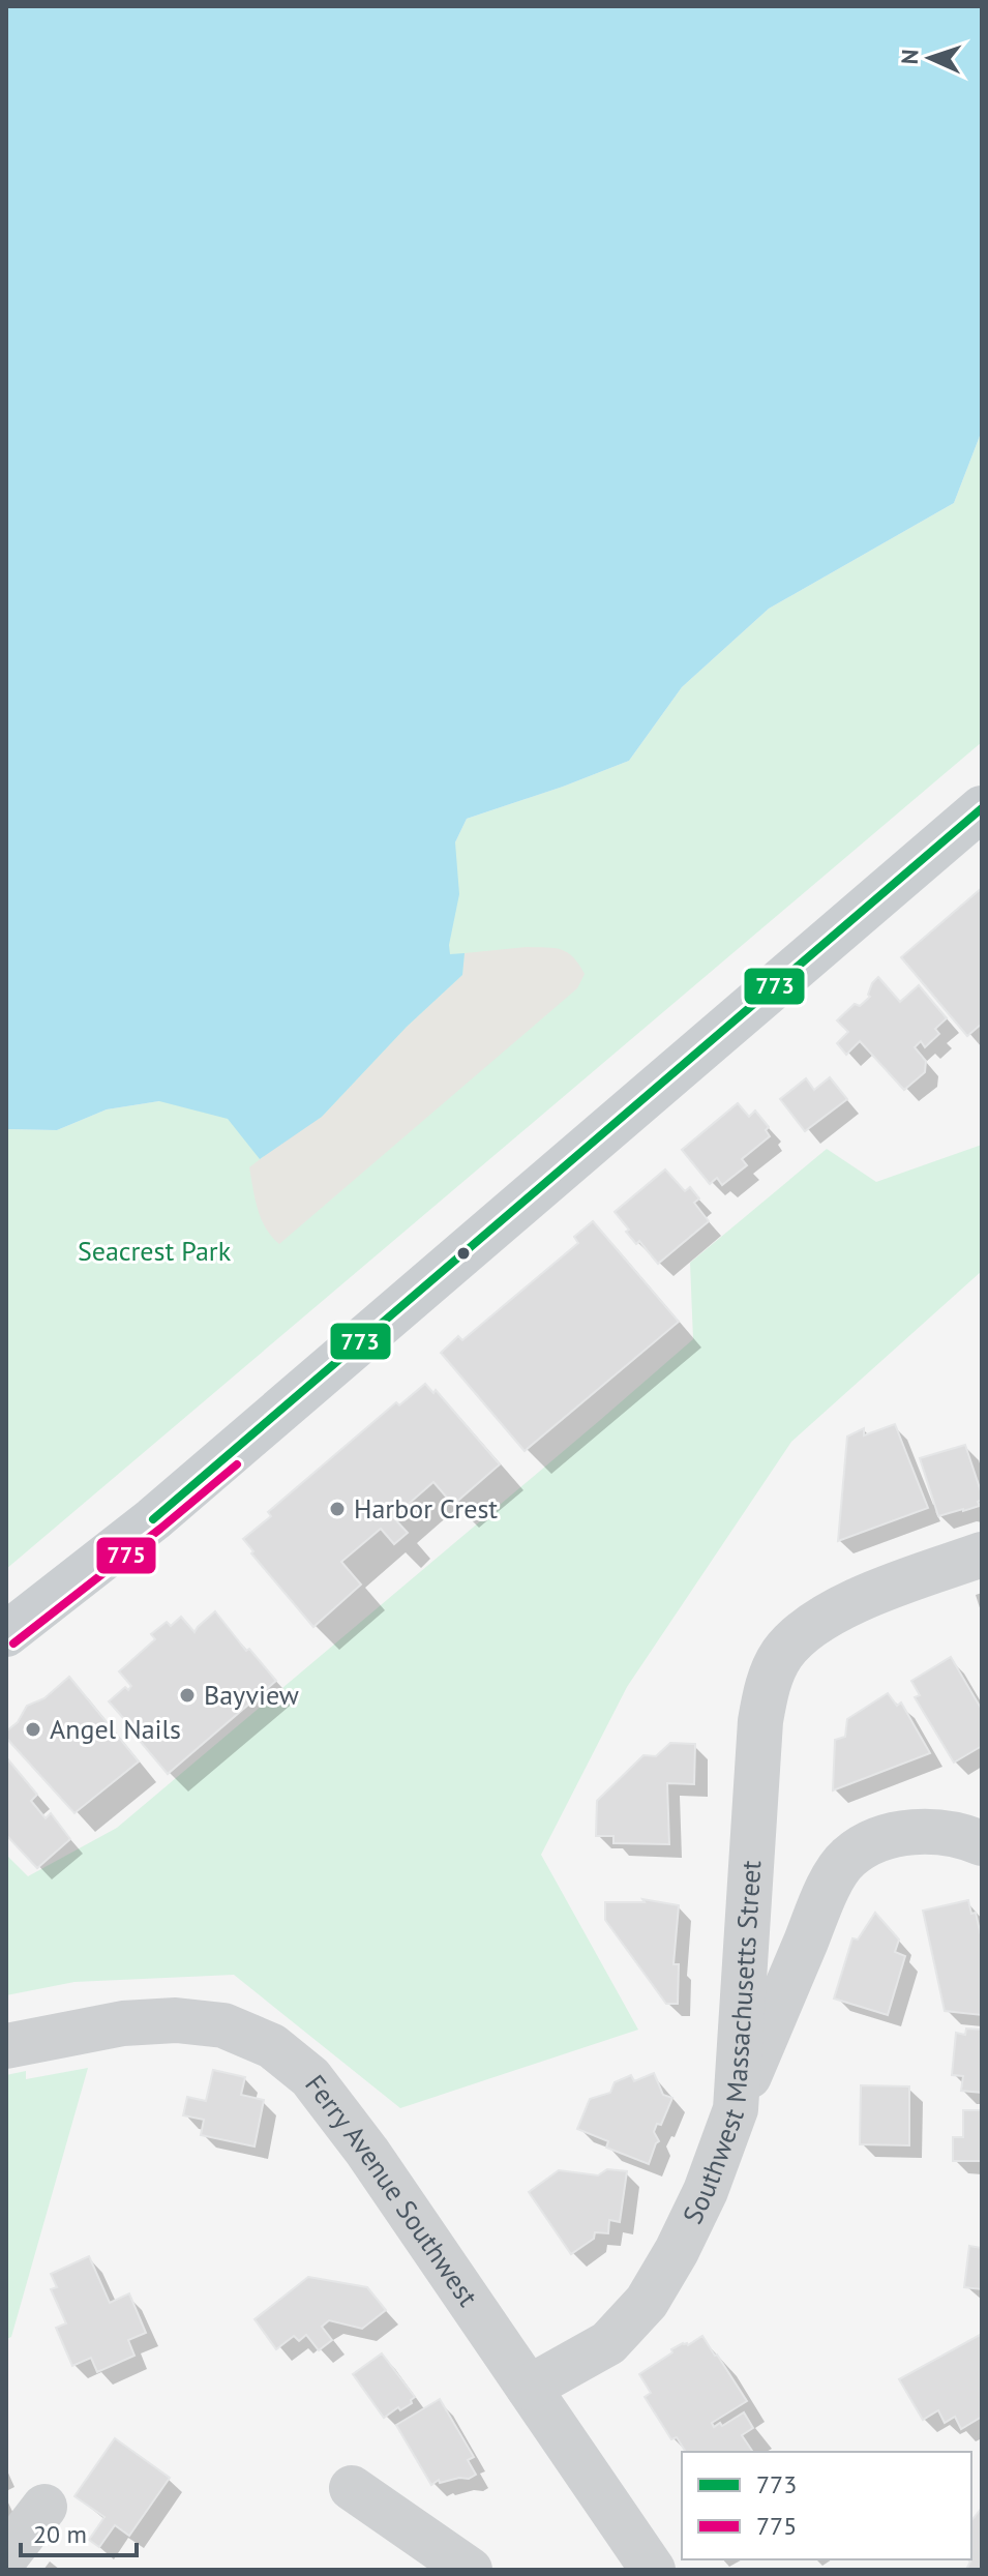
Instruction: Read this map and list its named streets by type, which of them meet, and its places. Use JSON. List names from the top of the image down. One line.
{"streets":{"street":["Southwest Massachusetts Street","Ferry Avenue Southwest"]},"crossings":[["Southwest Massachusetts Street","Ferry Avenue Southwest"]],"parks":["Seacrest Park"],"places":["Harbor Crest","Bayview","Angel Nails"],"lines":["transit line 773","transit line 775"],"legend":["773","775"],"scale_bar":"20 m","north":"left"}
